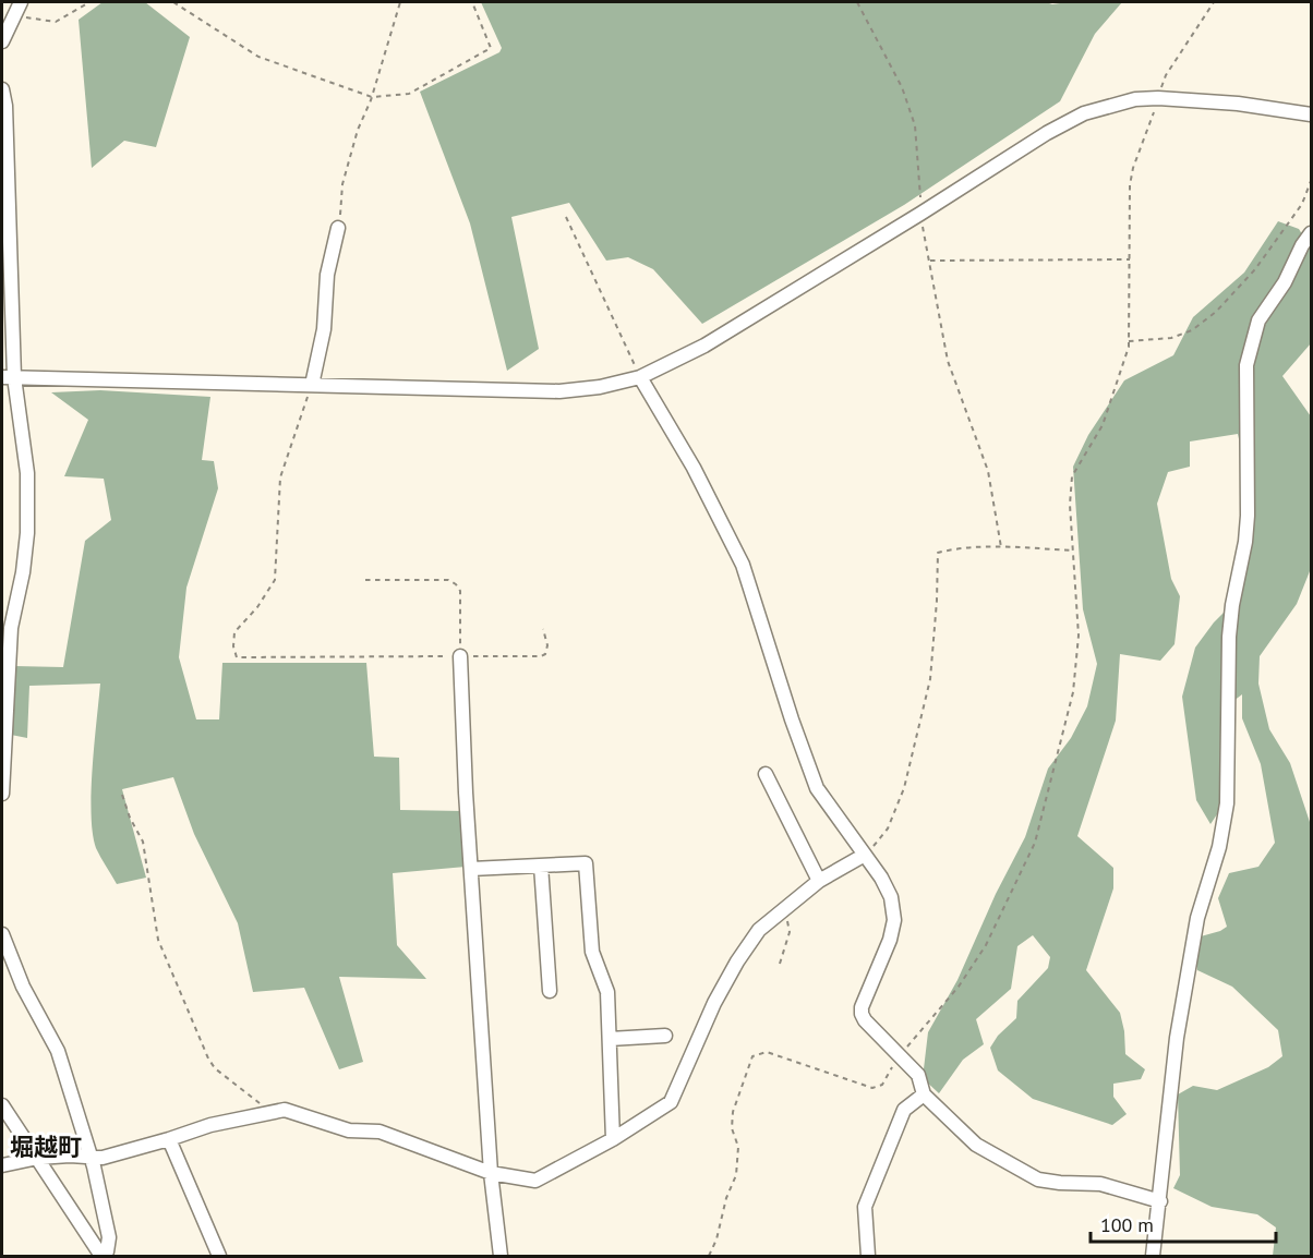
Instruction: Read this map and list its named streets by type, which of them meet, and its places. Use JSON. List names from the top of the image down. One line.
{"districts":["堀越町"],"scale_bar":"100 m"}
